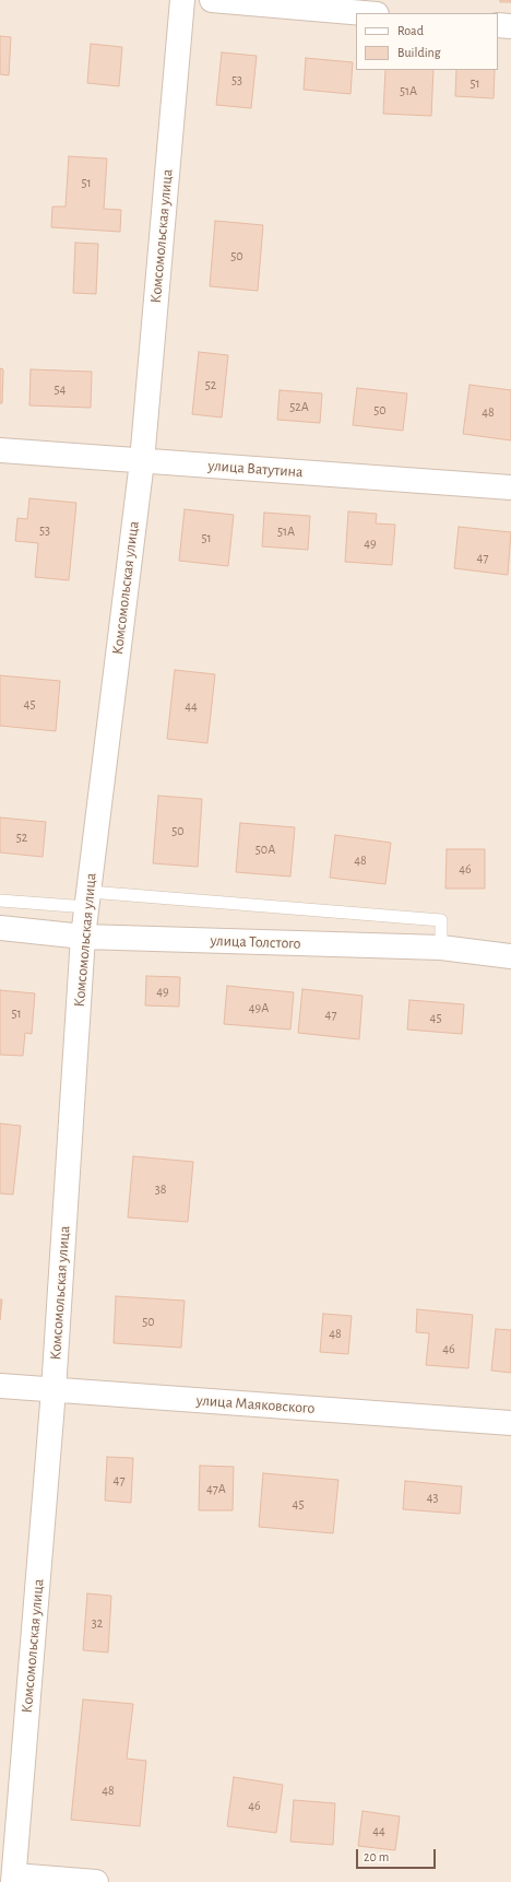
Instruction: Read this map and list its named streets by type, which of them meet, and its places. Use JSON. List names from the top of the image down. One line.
{"streets":{"street":["Комсомольская улица","улица Ватутина","улица Толстого","улица Маяковского"]},"crossings":[["Комсомольская улица","улица Ватутина"],["Комсомольская улица","улица Толстого"],["Комсомольская улица","улица Маяковского"]],"house_numbers":["53","51","51А","51","50","52","54","52А","50","48","53","51А","51","49","47","45","44","50","52","50А","48","46","49","49А","51","47","45","38","50","48","46","47","47А","43","45","32","48","46","44"],"legend":["Road","Building"],"scale_bar":"20 m"}
